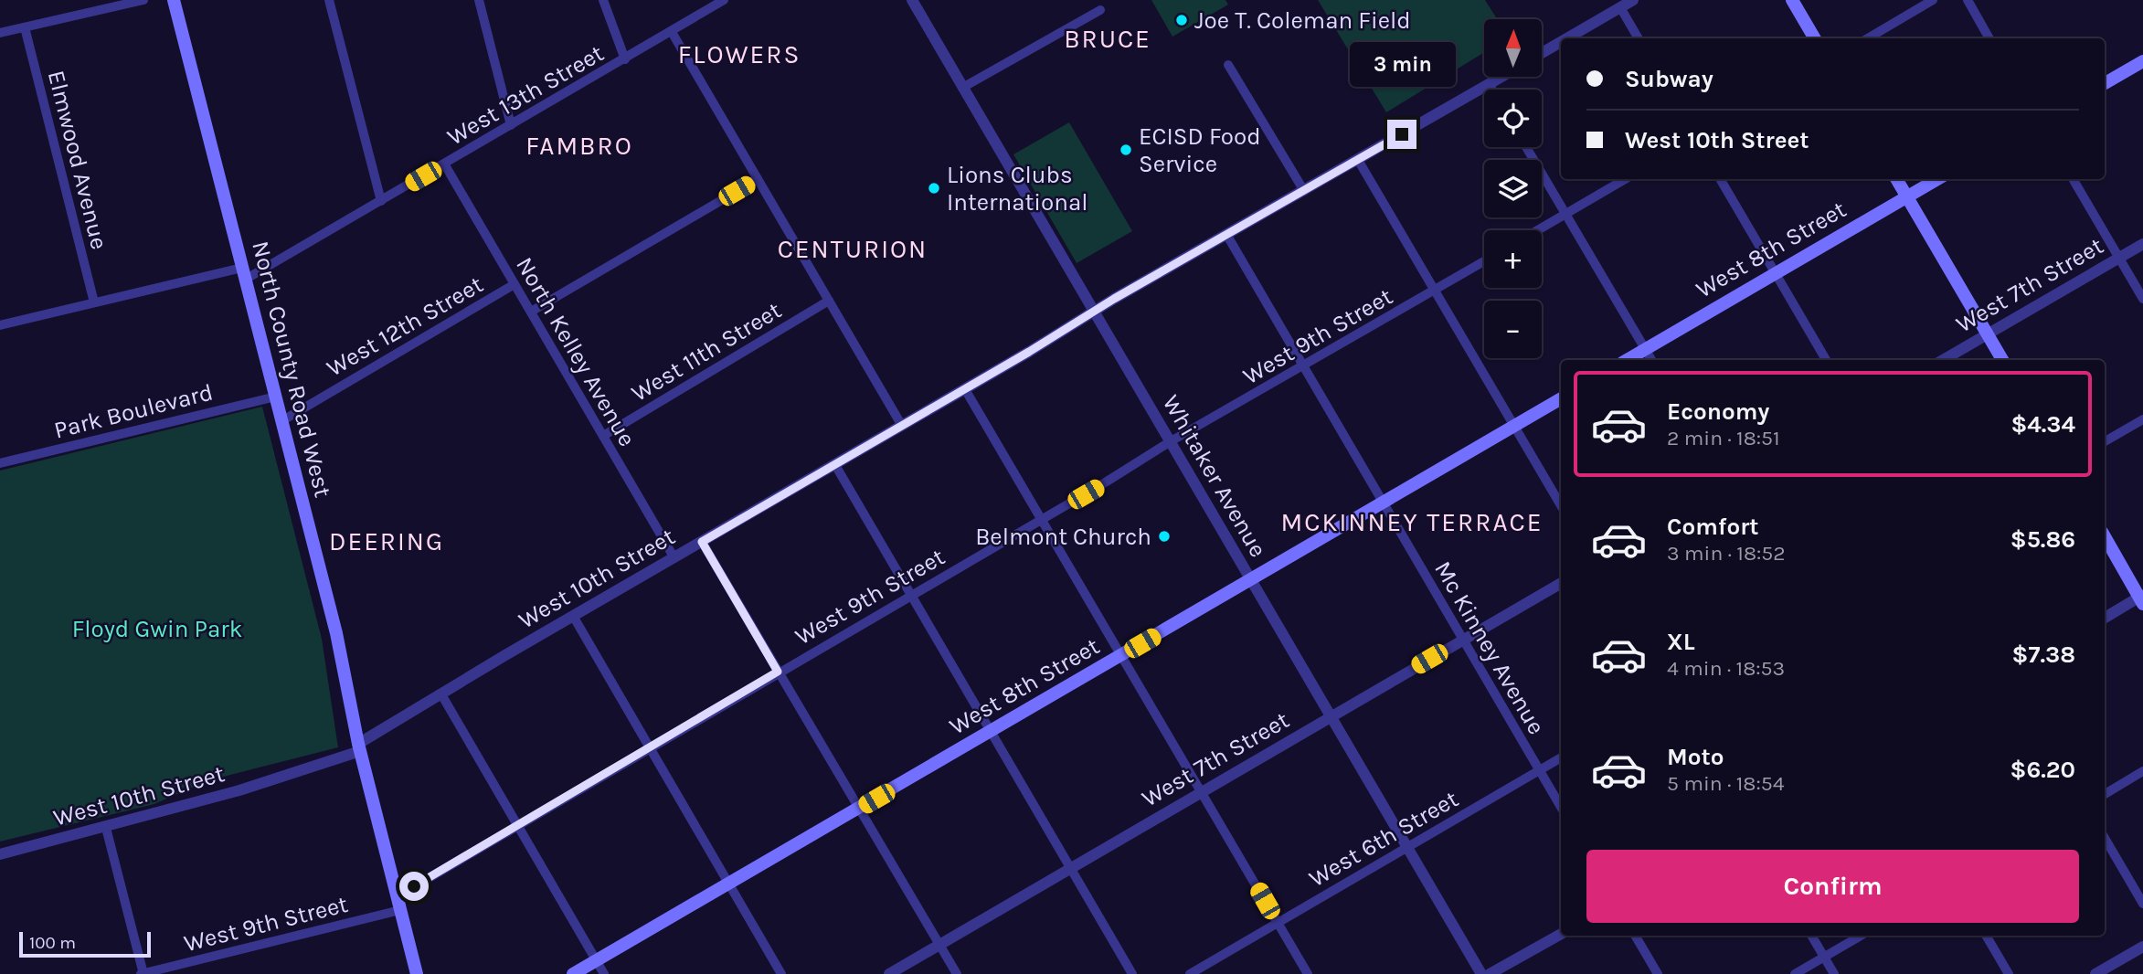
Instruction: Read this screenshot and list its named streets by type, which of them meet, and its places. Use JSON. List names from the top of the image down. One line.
{"streets":{"main road":["West 8th Street","North County Road West"],"street":["West 13th Street","Elmwood Avenue","West 7th Street","West 12th Street","West 9th Street","North Kelley Avenue","West 11th Street","Park Boulevard","Whitaker Avenue","West 10th Street","Mc Kinney Avenue","West 6th Street"]},"crossings":[["West 13th Street","Elmwood Avenue"],["West 13th Street","North Kelley Avenue"],["West 13th Street","North County Road West"],["West 8th Street","Whitaker Avenue"],["West 8th Street","Mc Kinney Avenue"],["West 7th Street","Whitaker Avenue"],["West 7th Street","Mc Kinney Avenue"],["West 12th Street","North Kelley Avenue"],["West 12th Street","North County Road West"],["West 9th Street","North County Road West"],["West 9th Street","Whitaker Avenue"],["West 9th Street","Mc Kinney Avenue"],["North Kelley Avenue","West 11th Street"],["North Kelley Avenue","West 10th Street"],["North County Road West","Park Boulevard"],["North County Road West","West 10th Street"],["Whitaker Avenue","West 10th Street"],["Whitaker Avenue","West 6th Street"],["West 10th Street","Mc Kinney Avenue"],["Mc Kinney Avenue","West 6th Street"]],"districts":["BRUCE","FLOWERS","FAMBRO","CENTURION","MCKINNEY TERRACE","DEERING"],"parks":["Floyd Gwin Park"],"places":["Joe T. Coleman Field","ECISD Food Service","Lions Clubs International","Belmont Church"],"scale_bar":"100 m","north":"top","page":{"map_buttons":["+","−"],"banner":["Subway","West 10th Street"],"bubble":"3 min","list":[{"name":"Economy","note":"2 min · 18:51","value":"$4.34"},{"name":"Comfort","note":"3 min · 18:52","value":"$5.86"},{"name":"XL","note":"4 min · 18:53","value":"$7.38"},{"name":"Moto","note":"5 min · 18:54","value":"$6.20"}],"buttons":"Confirm","scale":"100 m"}}
